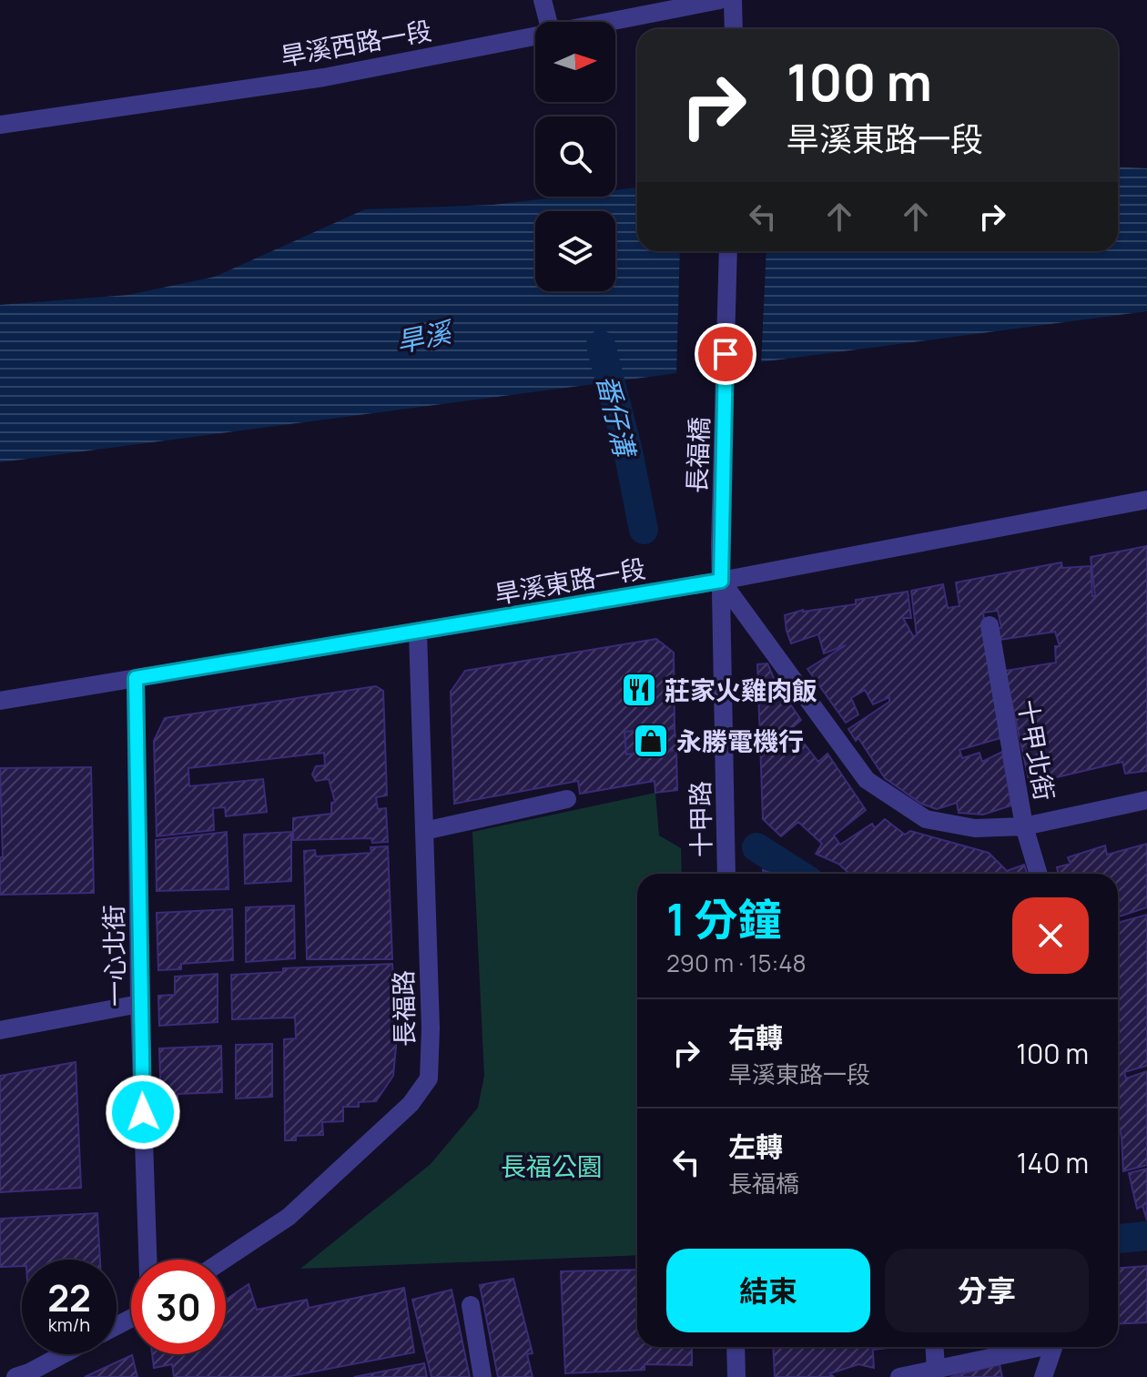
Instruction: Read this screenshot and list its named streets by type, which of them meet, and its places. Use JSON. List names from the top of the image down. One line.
{"streets":{"street":["旱溪西路一段","長福橋","旱溪東路一段","十甲北街","十甲路","一心北街","長福路"]},"crossings":[["長福橋","旱溪東路一段"],["長福橋","十甲路"],["旱溪東路一段","十甲路"],["旱溪東路一段","一心北街"],["旱溪東路一段","長福路"]],"water":["旱溪","番仔溝"],"parks":["長福公園"],"places":{"restaurant":["莊家火雞肉飯"],"shop":["永勝電機行"]},"north":"right","page":{"turn":["100 m","旱溪東路一段"],"heading":["1 分鐘","290 m · 15:48"],"list":[{"name":"右轉","note":"旱溪東路一段","value":"100 m"},{"name":"左轉","note":"長福橋","value":"140 m"}],"buttons":["結束","分享"],"speed":"22 km/h","limit":"30"}}
